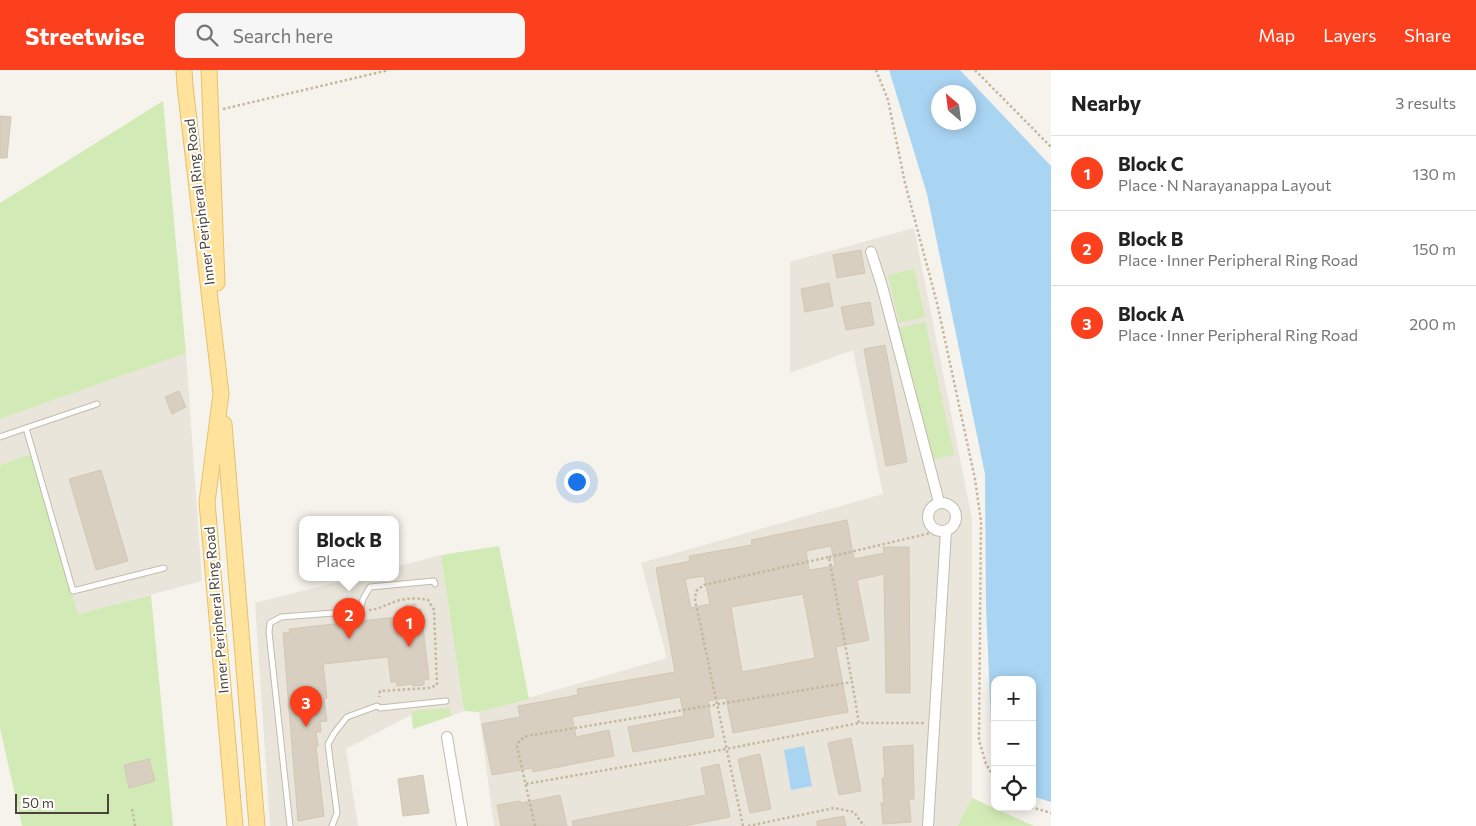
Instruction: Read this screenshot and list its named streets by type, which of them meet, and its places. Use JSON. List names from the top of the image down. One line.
{"streets":{"main road":["Inner Peripheral Ring Road"]},"scale_bar":"50 m","north":"top left","page":{"header":"Streetwise","search":"Search here","nav":["Map","Layers","Share"],"heading":["Nearby","3 results"],"list":[{"mark":"1","name":"Block C","note":"Place · N Narayanappa Layout","value":"130 m"},{"mark":"2","name":"Block B","note":"Place · Inner Peripheral Ring Road","value":"150 m"},{"mark":"3","name":"Block A","note":"Place · Inner Peripheral Ring Road","value":"200 m"}],"popup":["Block B","Place"],"pins":["2","1","3"],"map_buttons":["+","−"],"scale":"50 m"}}
